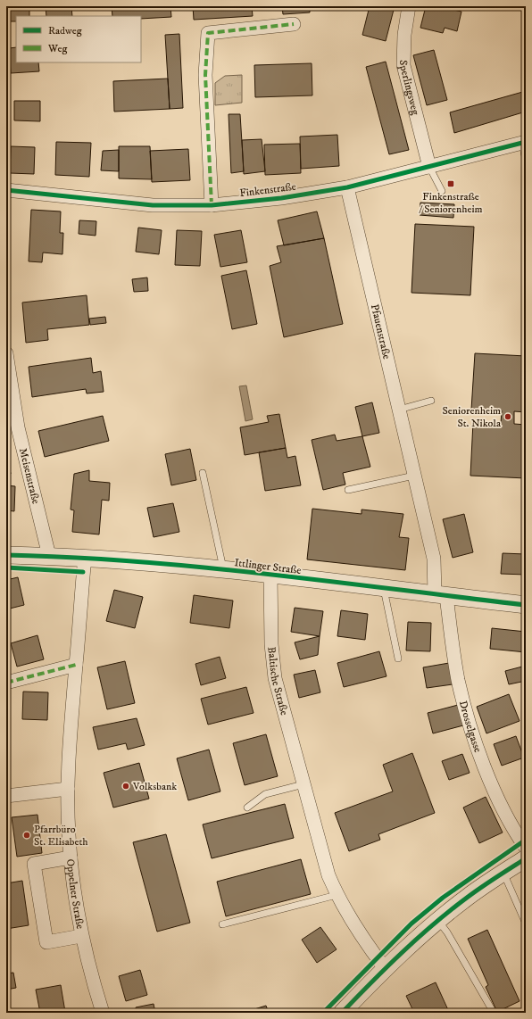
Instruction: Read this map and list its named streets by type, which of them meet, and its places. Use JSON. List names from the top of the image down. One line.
{"streets":{"street":["Sperlingsweg","Finkenstraße","Pfauenstraße","Meisenstraße","Ittlinger Straße","Baltische Straße","Drosselgasse","Oppelner Straße"]},"crossings":[["Sperlingsweg","Finkenstraße"],["Finkenstraße","Pfauenstraße"],["Pfauenstraße","Ittlinger Straße"],["Pfauenstraße","Drosselgasse"],["Meisenstraße","Ittlinger Straße"],["Ittlinger Straße","Baltische Straße"],["Ittlinger Straße","Drosselgasse"],["Ittlinger Straße","Oppelner Straße"]],"places":{"transit":["Finkenstraße / Seniorenheim"],"other":["Seniorenheim St. Nikola","Volksbank","Pfarrbüro St. Elisabeth"]},"legend":["Radweg","Weg"]}
